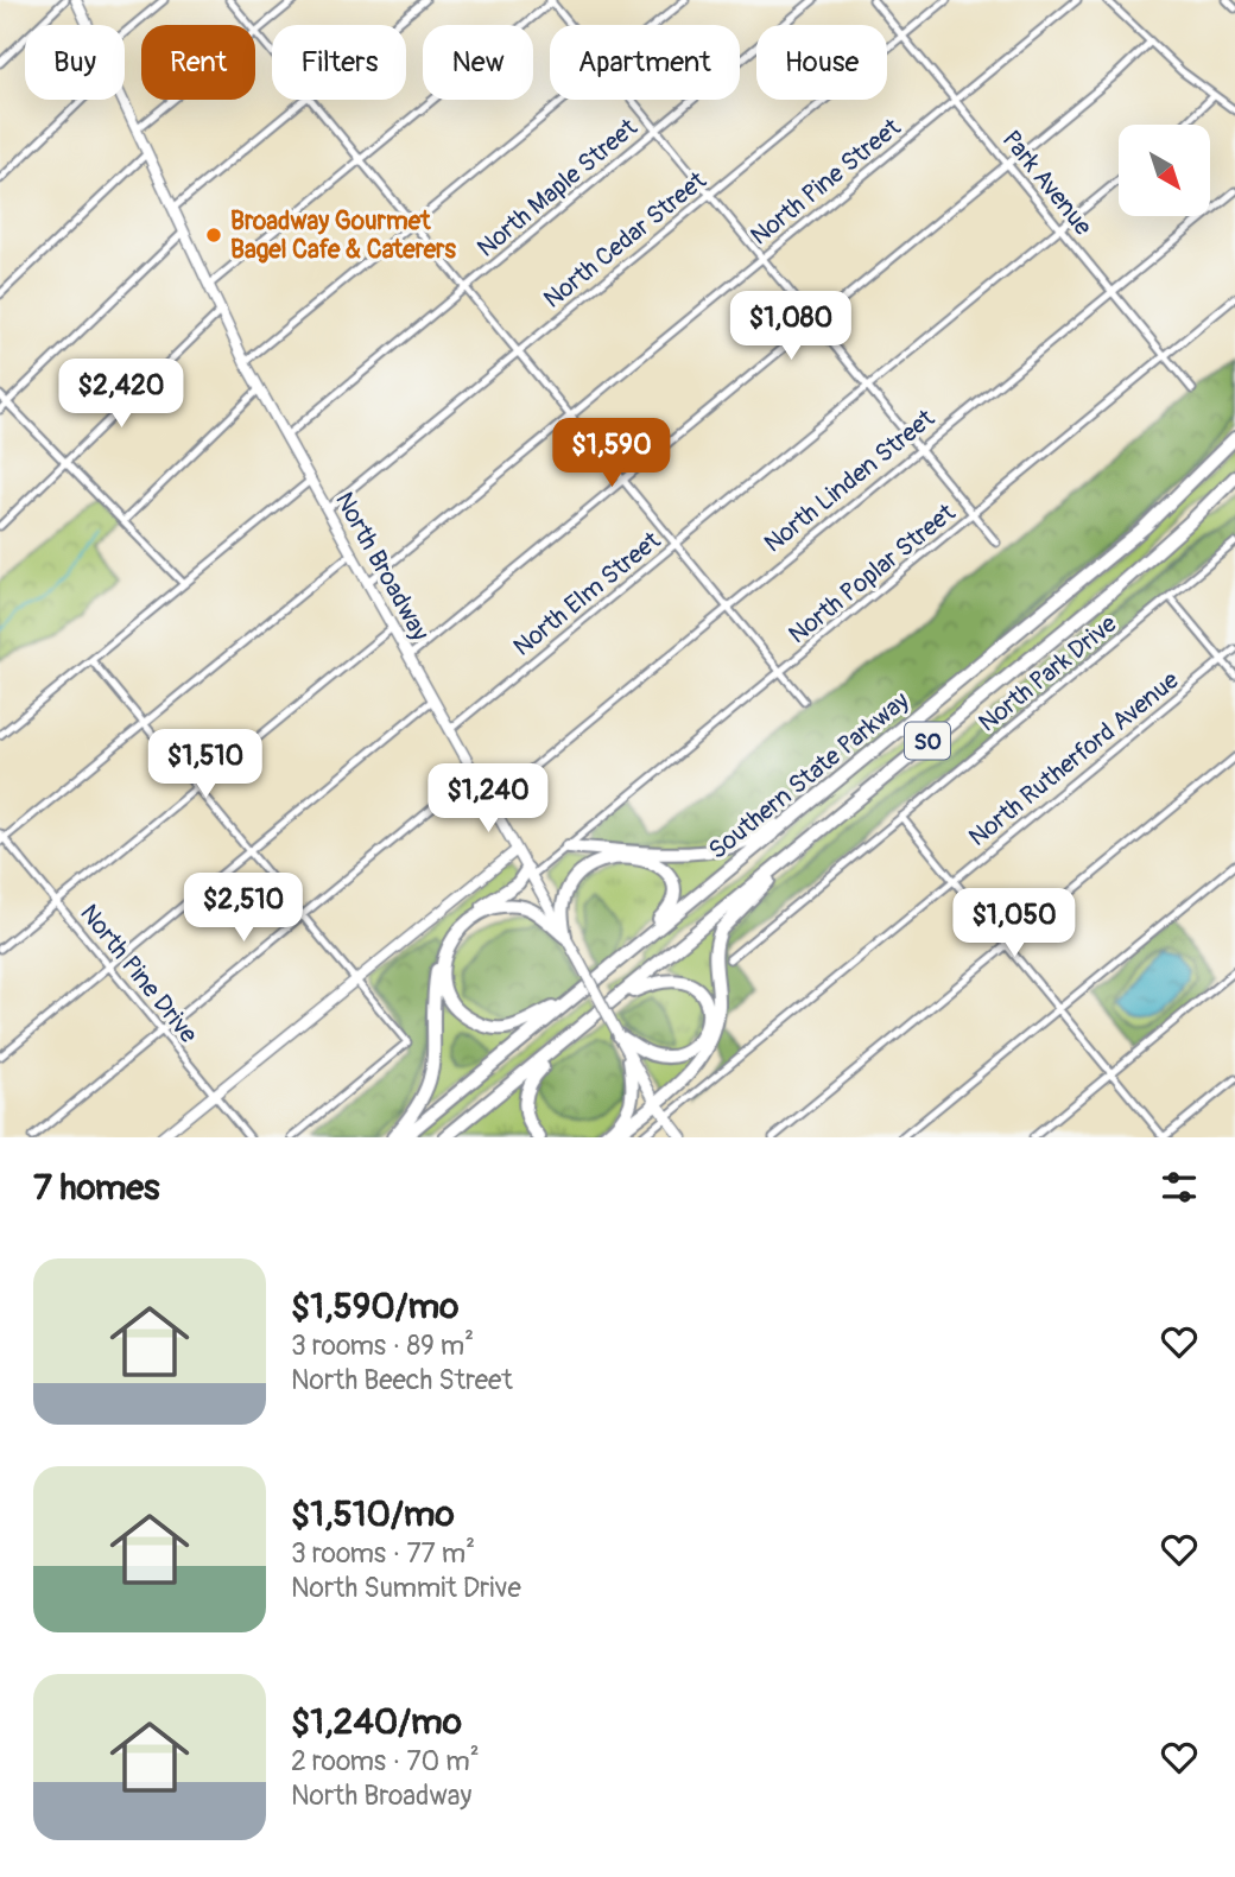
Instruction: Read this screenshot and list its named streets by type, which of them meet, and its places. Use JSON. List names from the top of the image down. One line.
{"streets":{"highway":["SO","Southern State Parkway"],"main road":["North Broadway"],"street":["North Pine Street","Park Avenue","North Maple Street","North Cedar Street","North Linden Street","North Poplar Street","North Elm Street","North Park Drive","North Rutherford Avenue","North Pine Drive"]},"crossings":[["North Pine Street","Park Avenue"],["North Pine Street","North Broadway"],["Park Avenue","North Cedar Street"],["Park Avenue","North Linden Street"],["Park Avenue","North Poplar Street"],["Park Avenue","North Elm Street"],["North Maple Street","North Broadway"],["North Cedar Street","North Broadway"],["North Linden Street","North Broadway"],["North Broadway","North Poplar Street"],["North Broadway","North Elm Street"],["North Broadway","North Rutherford Avenue"]],"places":["Broadway Gourmet Bagel Cafe & Caterers"],"north":"bottom right","page":{"chip":["Buy","Rent","Filters","New","Apartment","House"],"price":["$1,080","$2,420","$1,590","$1,510","$1,240","$2,510","$1,050"],"heading":"7 homes","list":[{"name":"$1,590/mo","note":"3 rooms · 89 m² · North Beech Street"},{"name":"$1,510/mo","note":"3 rooms · 77 m² · North Summit Drive"},{"name":"$1,240/mo","note":"2 rooms · 70 m² · North Broadway"}]}}
